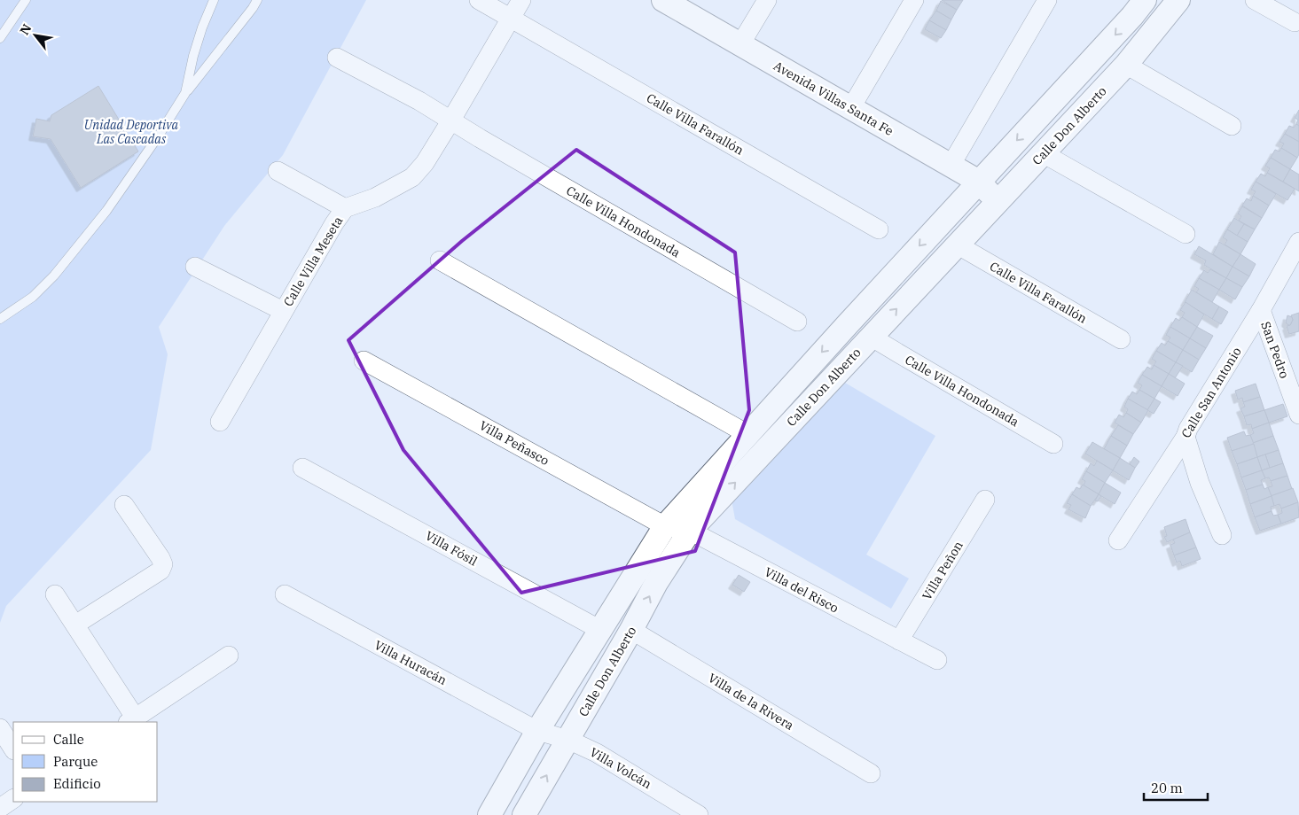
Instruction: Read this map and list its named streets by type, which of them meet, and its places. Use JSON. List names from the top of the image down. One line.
{"streets":{"street":["Avenida Villas Santa Fe","Calle Villa Farallón","Calle Don Alberto","Calle Villa Hondonada","Calle Villa Meseta","San Pedro","Calle San Antonio","Villa Peñasco","Villa Fósil","Villa Peñon","Villa del Risco","Villa Huracán","Villa de la Rivera","Villa Volcán"]},"crossings":[["Avenida Villas Santa Fe","Calle Don Alberto"],["Calle Villa Farallón","Calle Don Alberto"],["Calle Villa Farallón","Calle Villa Meseta"],["Calle Don Alberto","Calle Villa Hondonada"],["Calle Don Alberto","Villa Peñasco"],["Calle Don Alberto","Villa Fósil"],["Calle Don Alberto","Villa del Risco"],["Calle Don Alberto","Villa Huracán"],["Calle Don Alberto","Villa de la Rivera"],["Calle Don Alberto","Villa Volcán"],["Calle Villa Hondonada","Calle Villa Meseta"],["San Pedro","Calle San Antonio"],["Villa Peñasco","Villa del Risco"],["Villa Peñon","Villa del Risco"],["Villa Huracán","Villa Volcán"]],"parks":["Unidad Deportiva Las Cascadas"],"legend":["Calle","Parque","Edificio"],"scale_bar":"20 m","north":"top left"}
